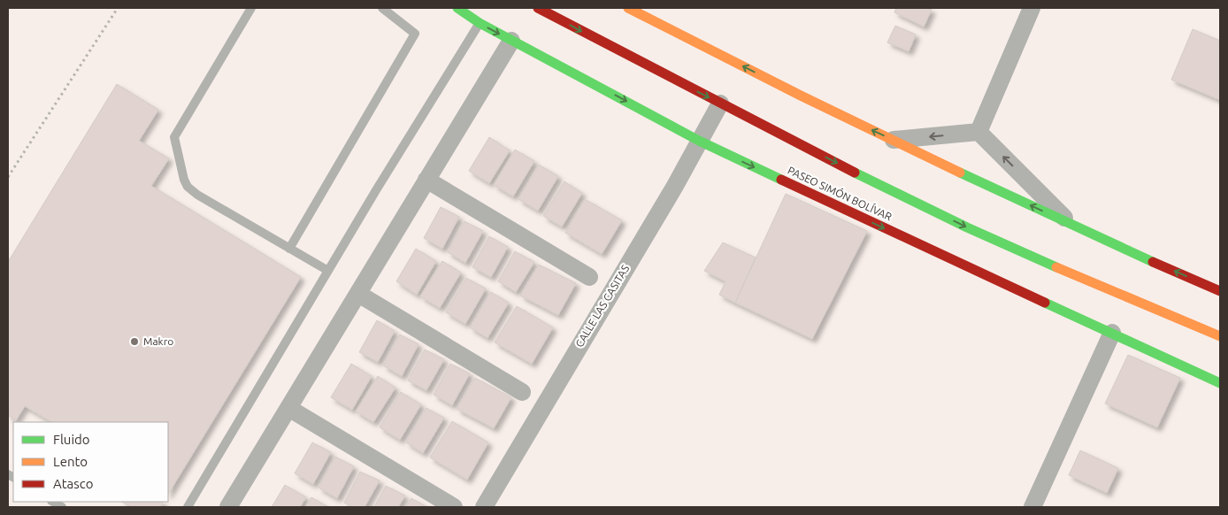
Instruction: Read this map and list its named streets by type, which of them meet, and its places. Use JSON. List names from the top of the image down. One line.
{"streets":{"main road":["PASEO SIMÓN BOLÍVAR"],"street":["CALLE LAS CASITAS"]},"crossings":[["PASEO SIMÓN BOLÍVAR","CALLE LAS CASITAS"]],"places":["Makro"],"legend":["Fluido","Lento","Atasco"]}
